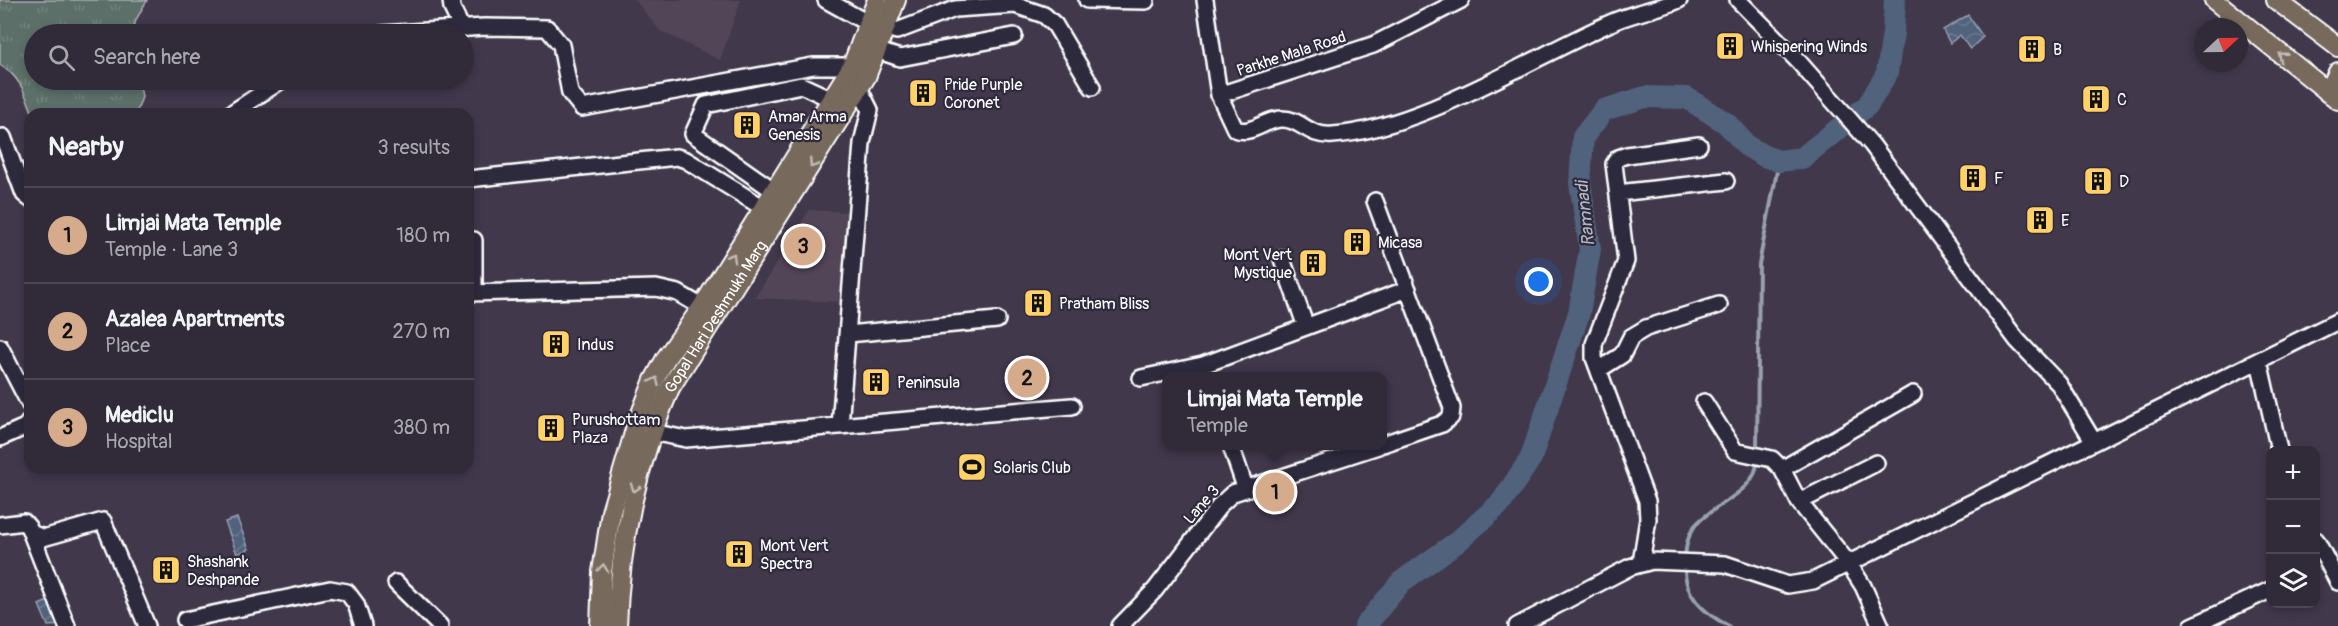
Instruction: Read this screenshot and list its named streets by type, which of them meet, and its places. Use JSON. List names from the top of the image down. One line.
{"streets":{"main road":["Gopal Hari Deshmukh Marg"],"street":["Parkhe Mala Road","Lane 3"]},"water":["Ramnadi"],"places":{"building":["Whispering Winds","B","Pride Purple Coronet","C","Amar Arma Genesis","F","D","E","Micasa","Mont Vert Mystique","Pratham Bliss","Indus","Peninsula","Purushottam Plaza","Mont Vert Spectra","Shashank Deshpande"],"sports":["Solaris Club"]},"north":"right","page":{"search":"Search here","heading":["Nearby","3 results"],"list":[{"mark":"1","name":"Limjai Mata Temple","note":"Temple · Lane 3","value":"180 m"},{"mark":"2","name":"Azalea Apartments","note":"Place","value":"270 m"},{"mark":"3","name":"Mediclu","note":"Hospital","value":"380 m"}],"pins":["3","2","1"],"popup":["Limjai Mata Temple","Temple"],"map_buttons":["+","−"]}}
